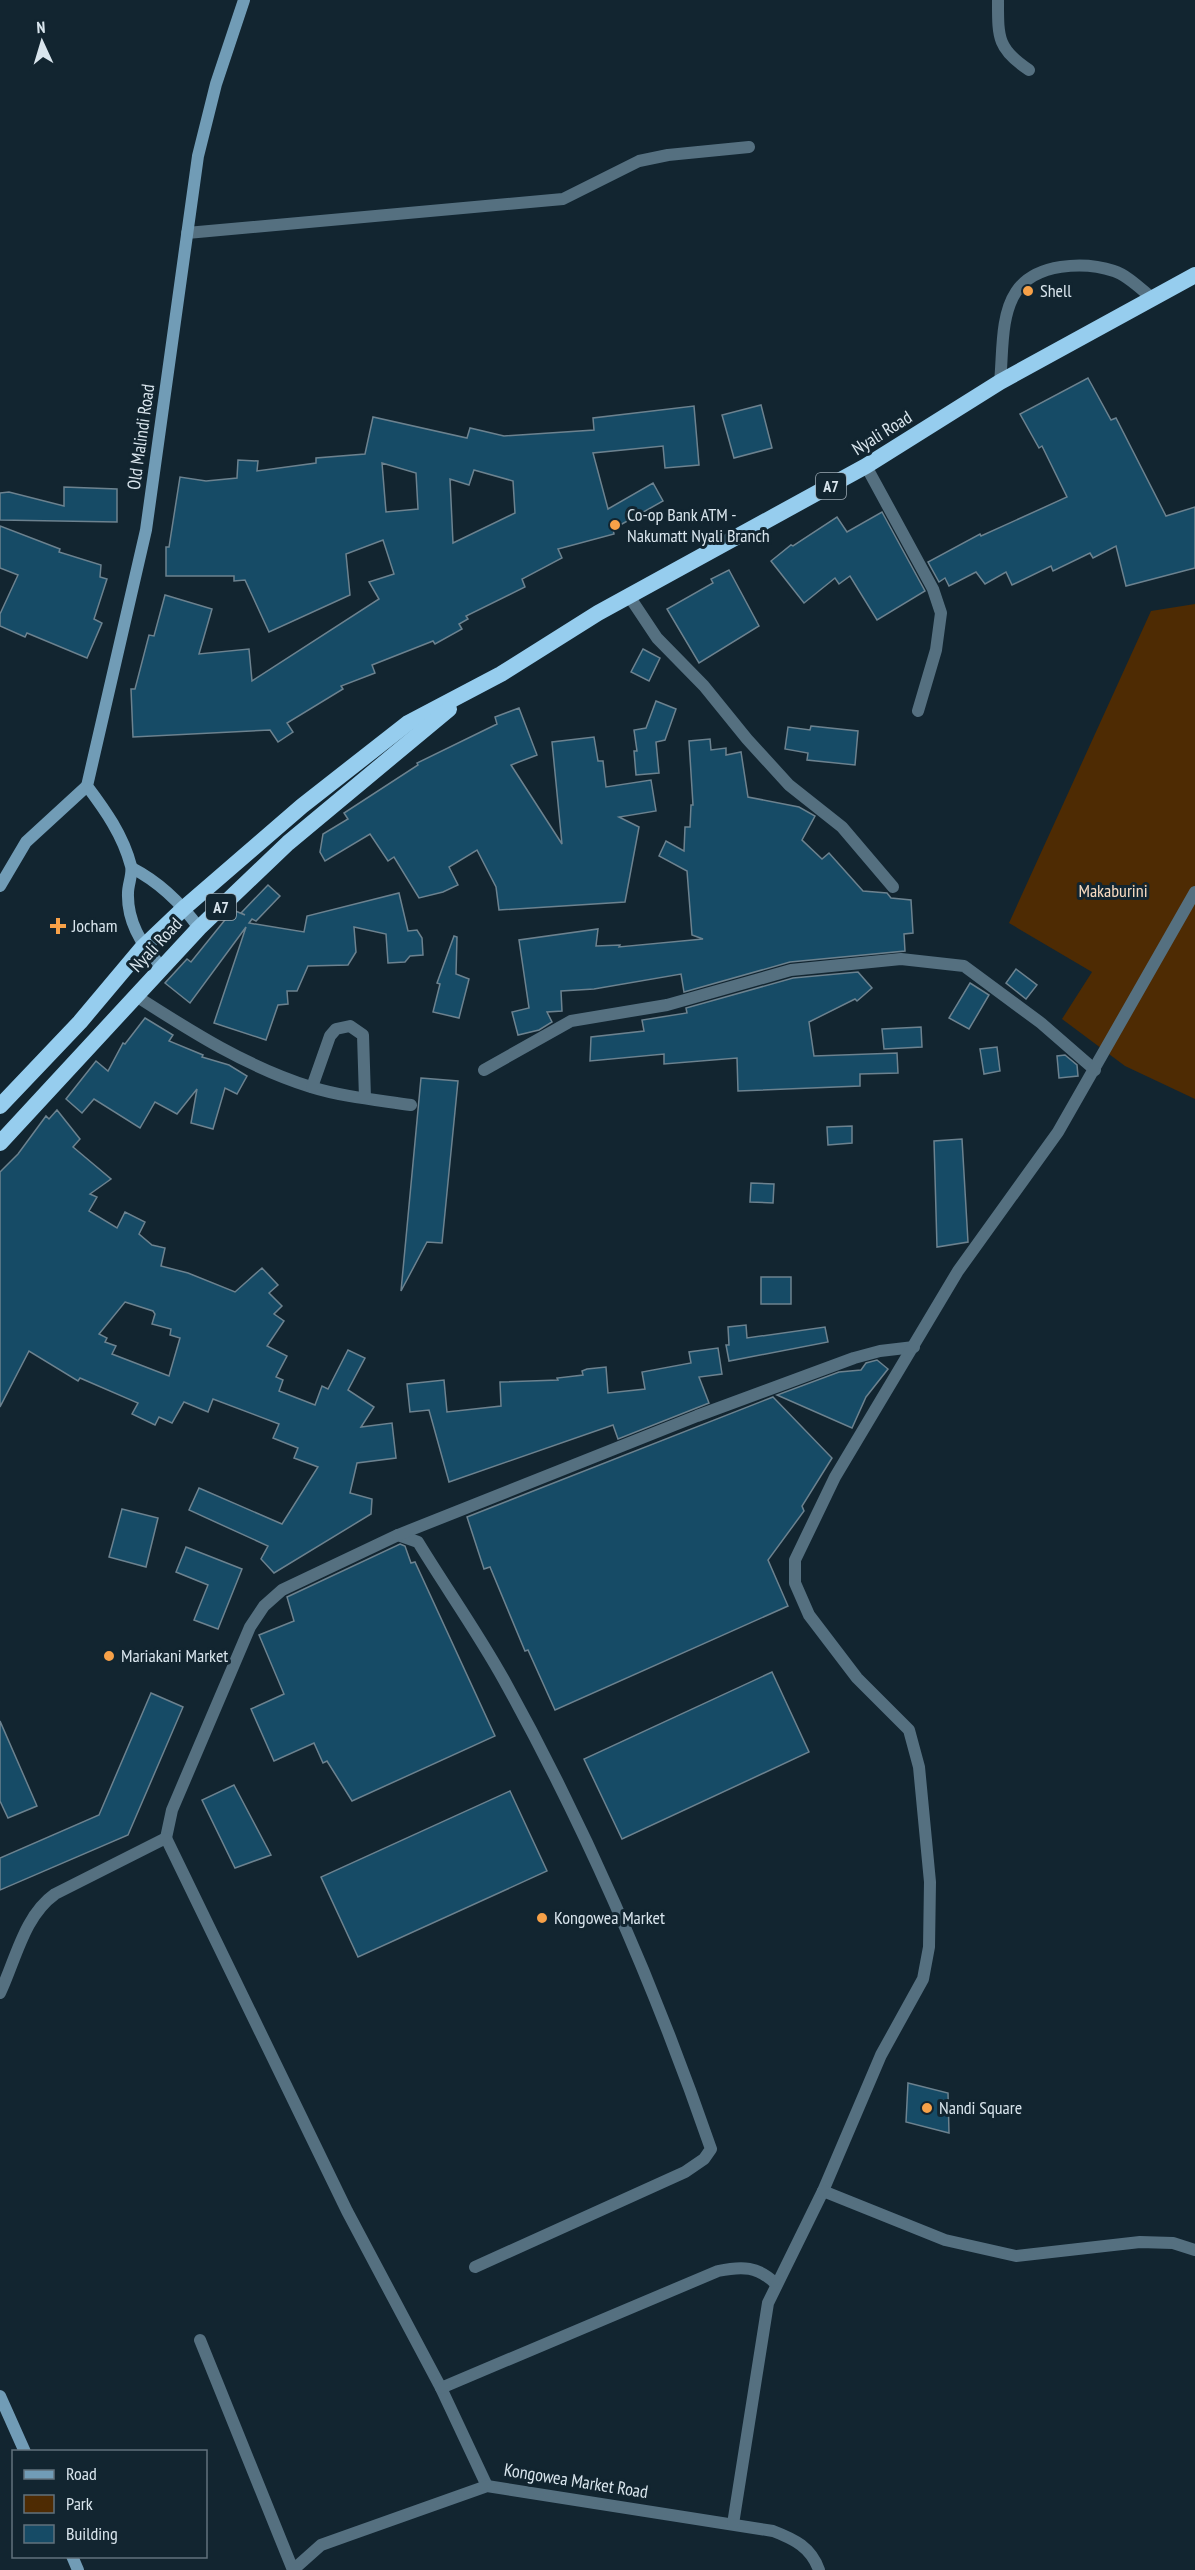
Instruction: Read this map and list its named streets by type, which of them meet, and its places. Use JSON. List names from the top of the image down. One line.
{"streets":{"highway":["Nyali Road","A7"],"main road":["Old Malindi Road"],"street":["Kongowea Market Road"]},"parks":["Makaburini"],"places":{"other":["Shell","Co-op Bank ATM - Nakumatt Nyali Branch","Mariakani Market","Kongowea Market","Nandi Square"],"health":["Jocham"]},"legend":["Road","Park","Building"],"north":"top"}
